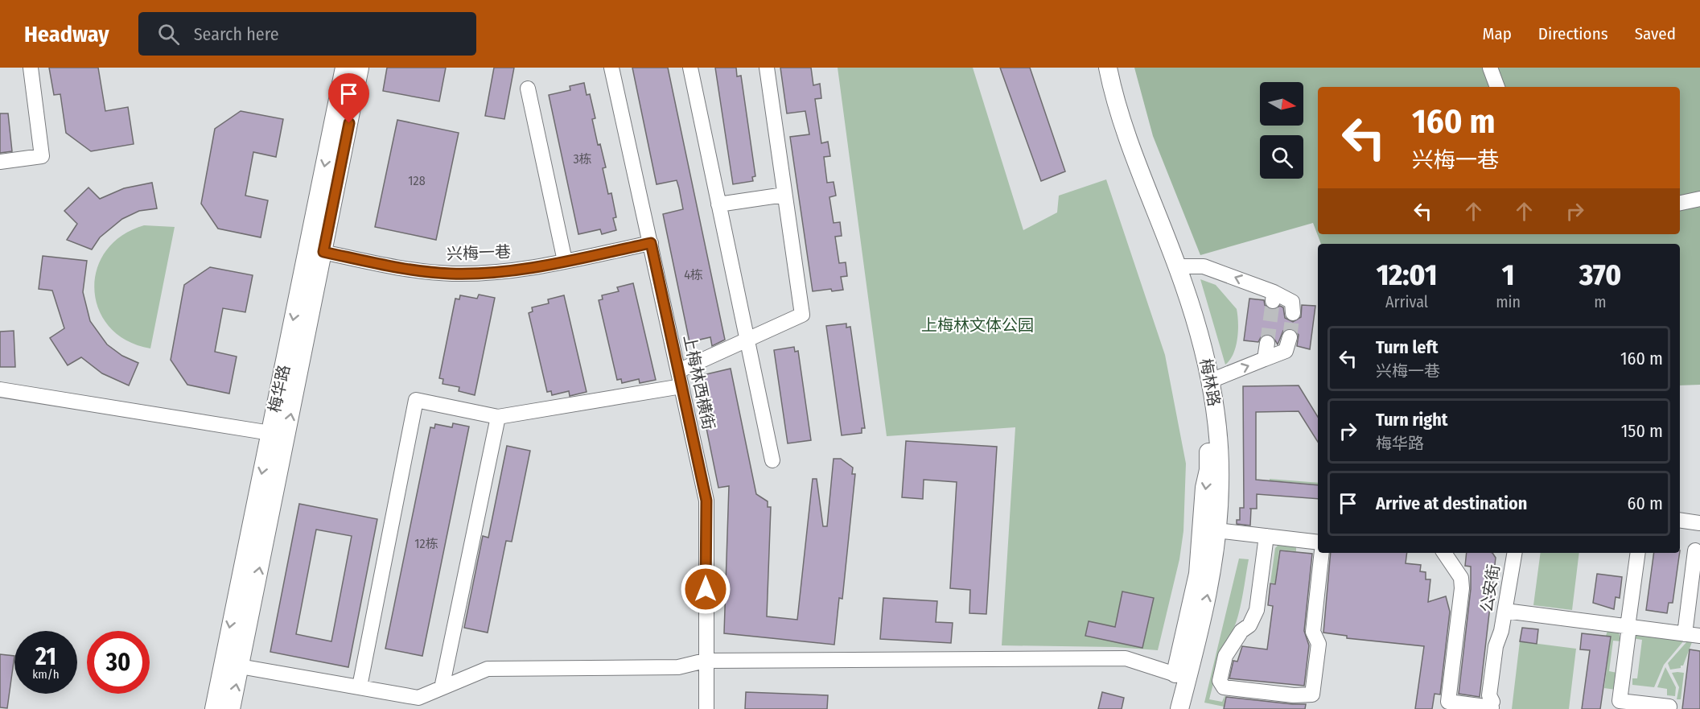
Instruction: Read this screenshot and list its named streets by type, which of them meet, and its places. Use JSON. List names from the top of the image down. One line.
{"streets":{"main road":["梅林路","梅华路"],"street":["兴梅一巷","上梅林西横街","公安街"]},"crossings":[["兴梅一巷","上梅林西横街"],["兴梅一巷","梅华路"]],"parks":["上梅林文体公园"],"house_numbers":["3栋","128","4栋","12栋"],"north":"right","page":{"header":"Headway","search":"Search here","nav":["Map","Directions","Saved"],"turn":["160 m","兴梅一巷"],"eta":["12:01","Arrival","1","min","370","m"],"list":[{"name":"Turn left","note":"兴梅一巷","value":"160 m"},{"name":"Turn right","note":"梅华路","value":"150 m"},{"name":"Arrive at destination","value":"60 m"}],"speed":"21 km/h","limit":"30"}}
